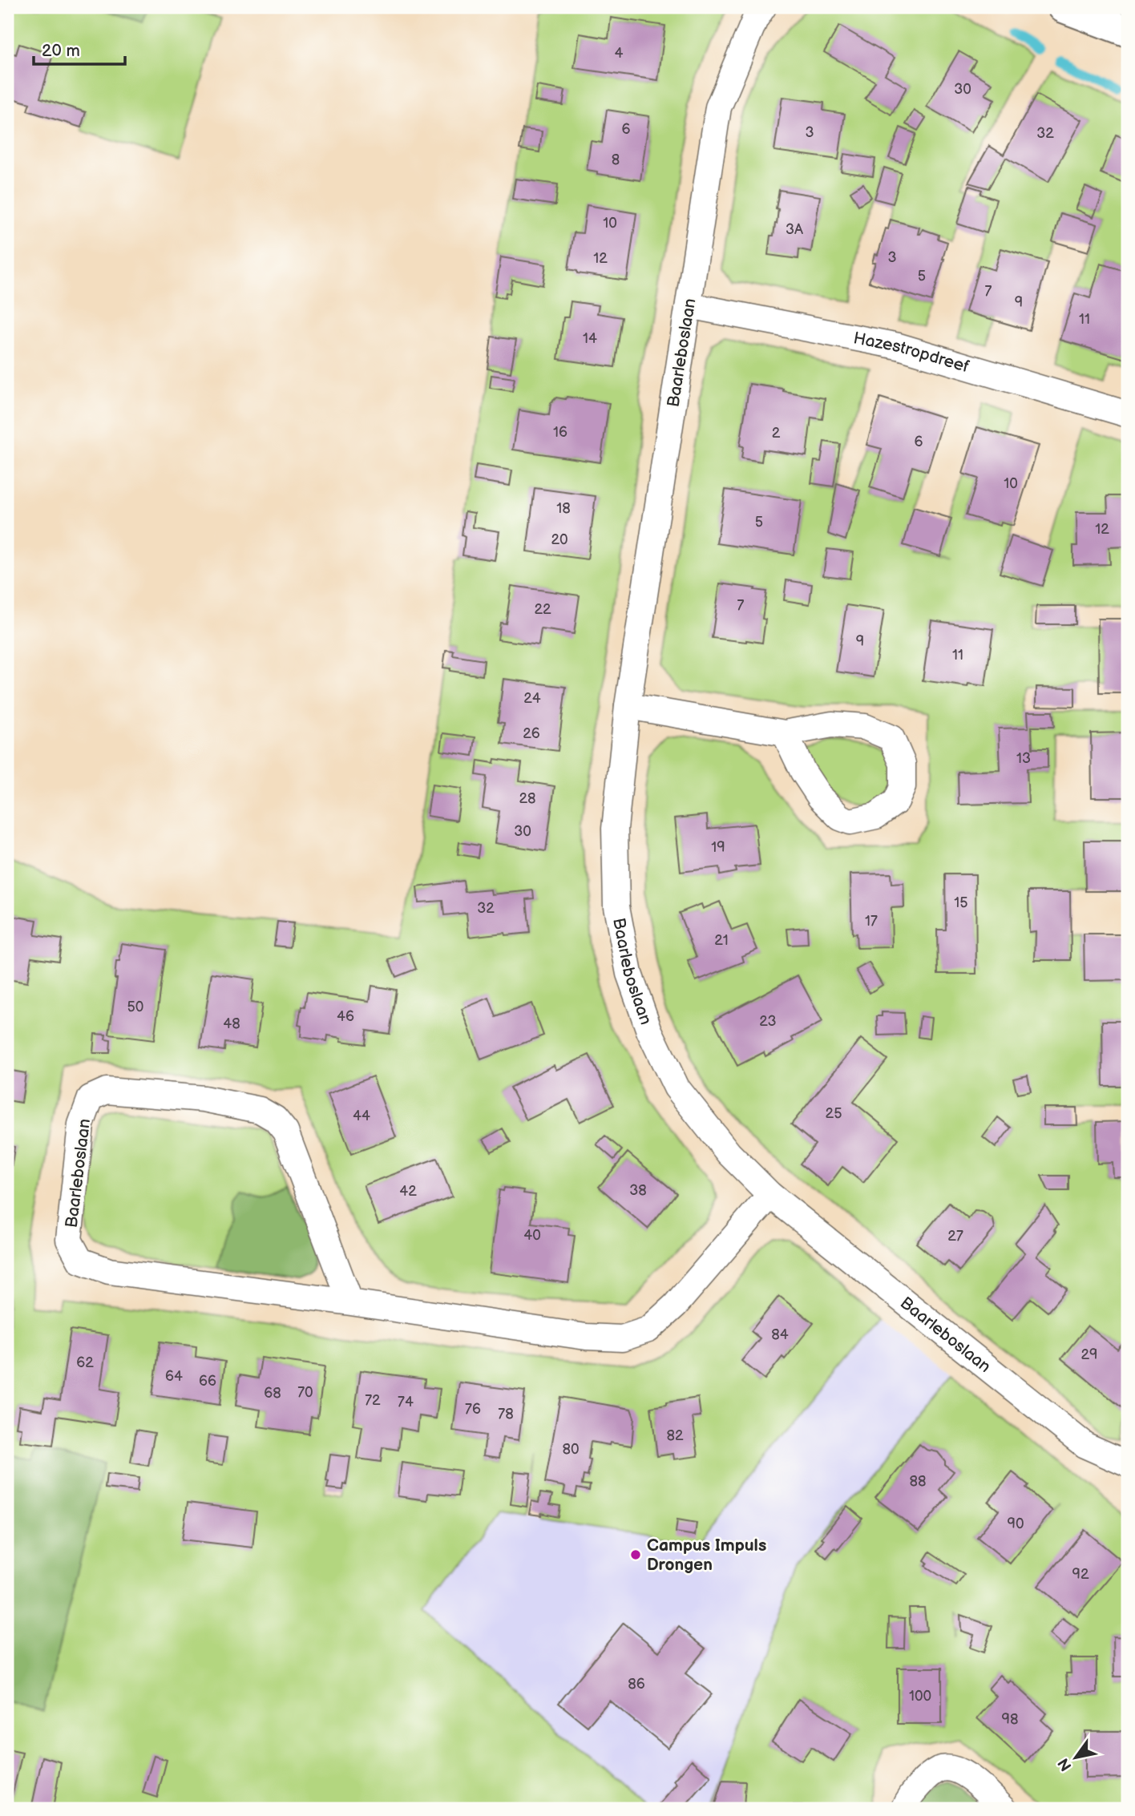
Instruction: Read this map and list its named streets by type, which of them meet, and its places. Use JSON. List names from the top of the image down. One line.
{"streets":{"street":["Baarleboslaan","Hazestropdreef"]},"crossings":[["Baarleboslaan","Hazestropdreef"]],"places":["Campus Impuls Drongen"],"house_numbers":["4","30","6","3","32","8","10","3A","3","12","5","7","9","11","14","16","2","6","10","18","5","12","20","7","22","9","11","24","26","13","28","30","19","15","32","17","21","50","46","23","48","25","44","38","42","40","27","84","29","62","64","66","70","68","72","74","76","78","82","80","88","90","92","86","100","98"],"scale_bar":"20 m","north":"bottom left"}
